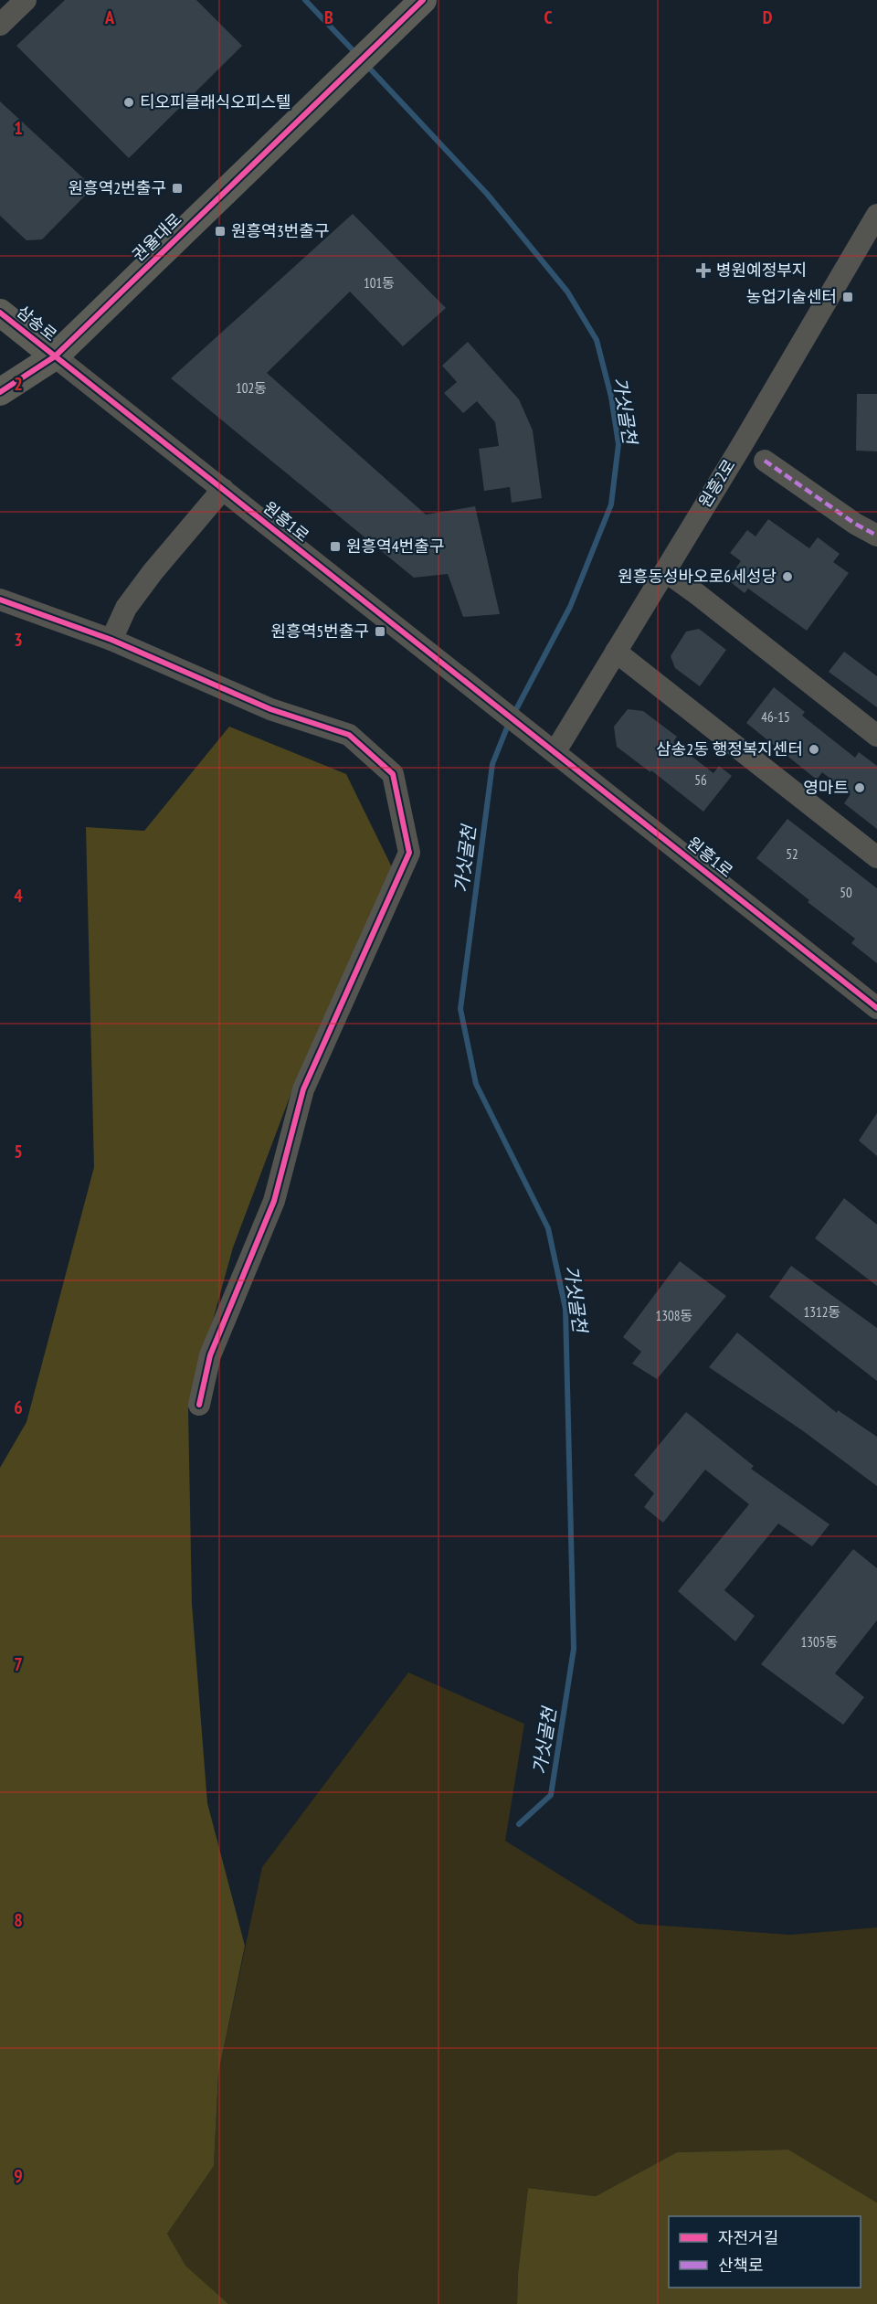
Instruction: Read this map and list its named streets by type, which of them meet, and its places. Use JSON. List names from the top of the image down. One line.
{"streets":{"main road":["권율대로","삼송로"],"street":["원흥2로","원흥1로"]},"crossings":[["권율대로","삼송로"],["권율대로","원흥1로"],["삼송로","원흥1로"],["원흥2로","원흥1로"]],"water":["가싯골천"],"places":{"other":["티오피클래식오피스텔","원흥동성바오로6세성당","삼송2동 행정복지센터","영마트"],"transit":["원흥역2번출구","원흥역3번출구","농업기술센터","원흥역4번출구","원흥역5번출구"],"health":["병원예정부지"]},"house_numbers":["101동","102동","46-15","56","52","50","1312동","1308동","1305동"],"legend":["자전거길","산책로"],"grid":{"columns":["A","B","C","D"],"rows":["1","2","3","4","5","6","7","8","9"]}}
